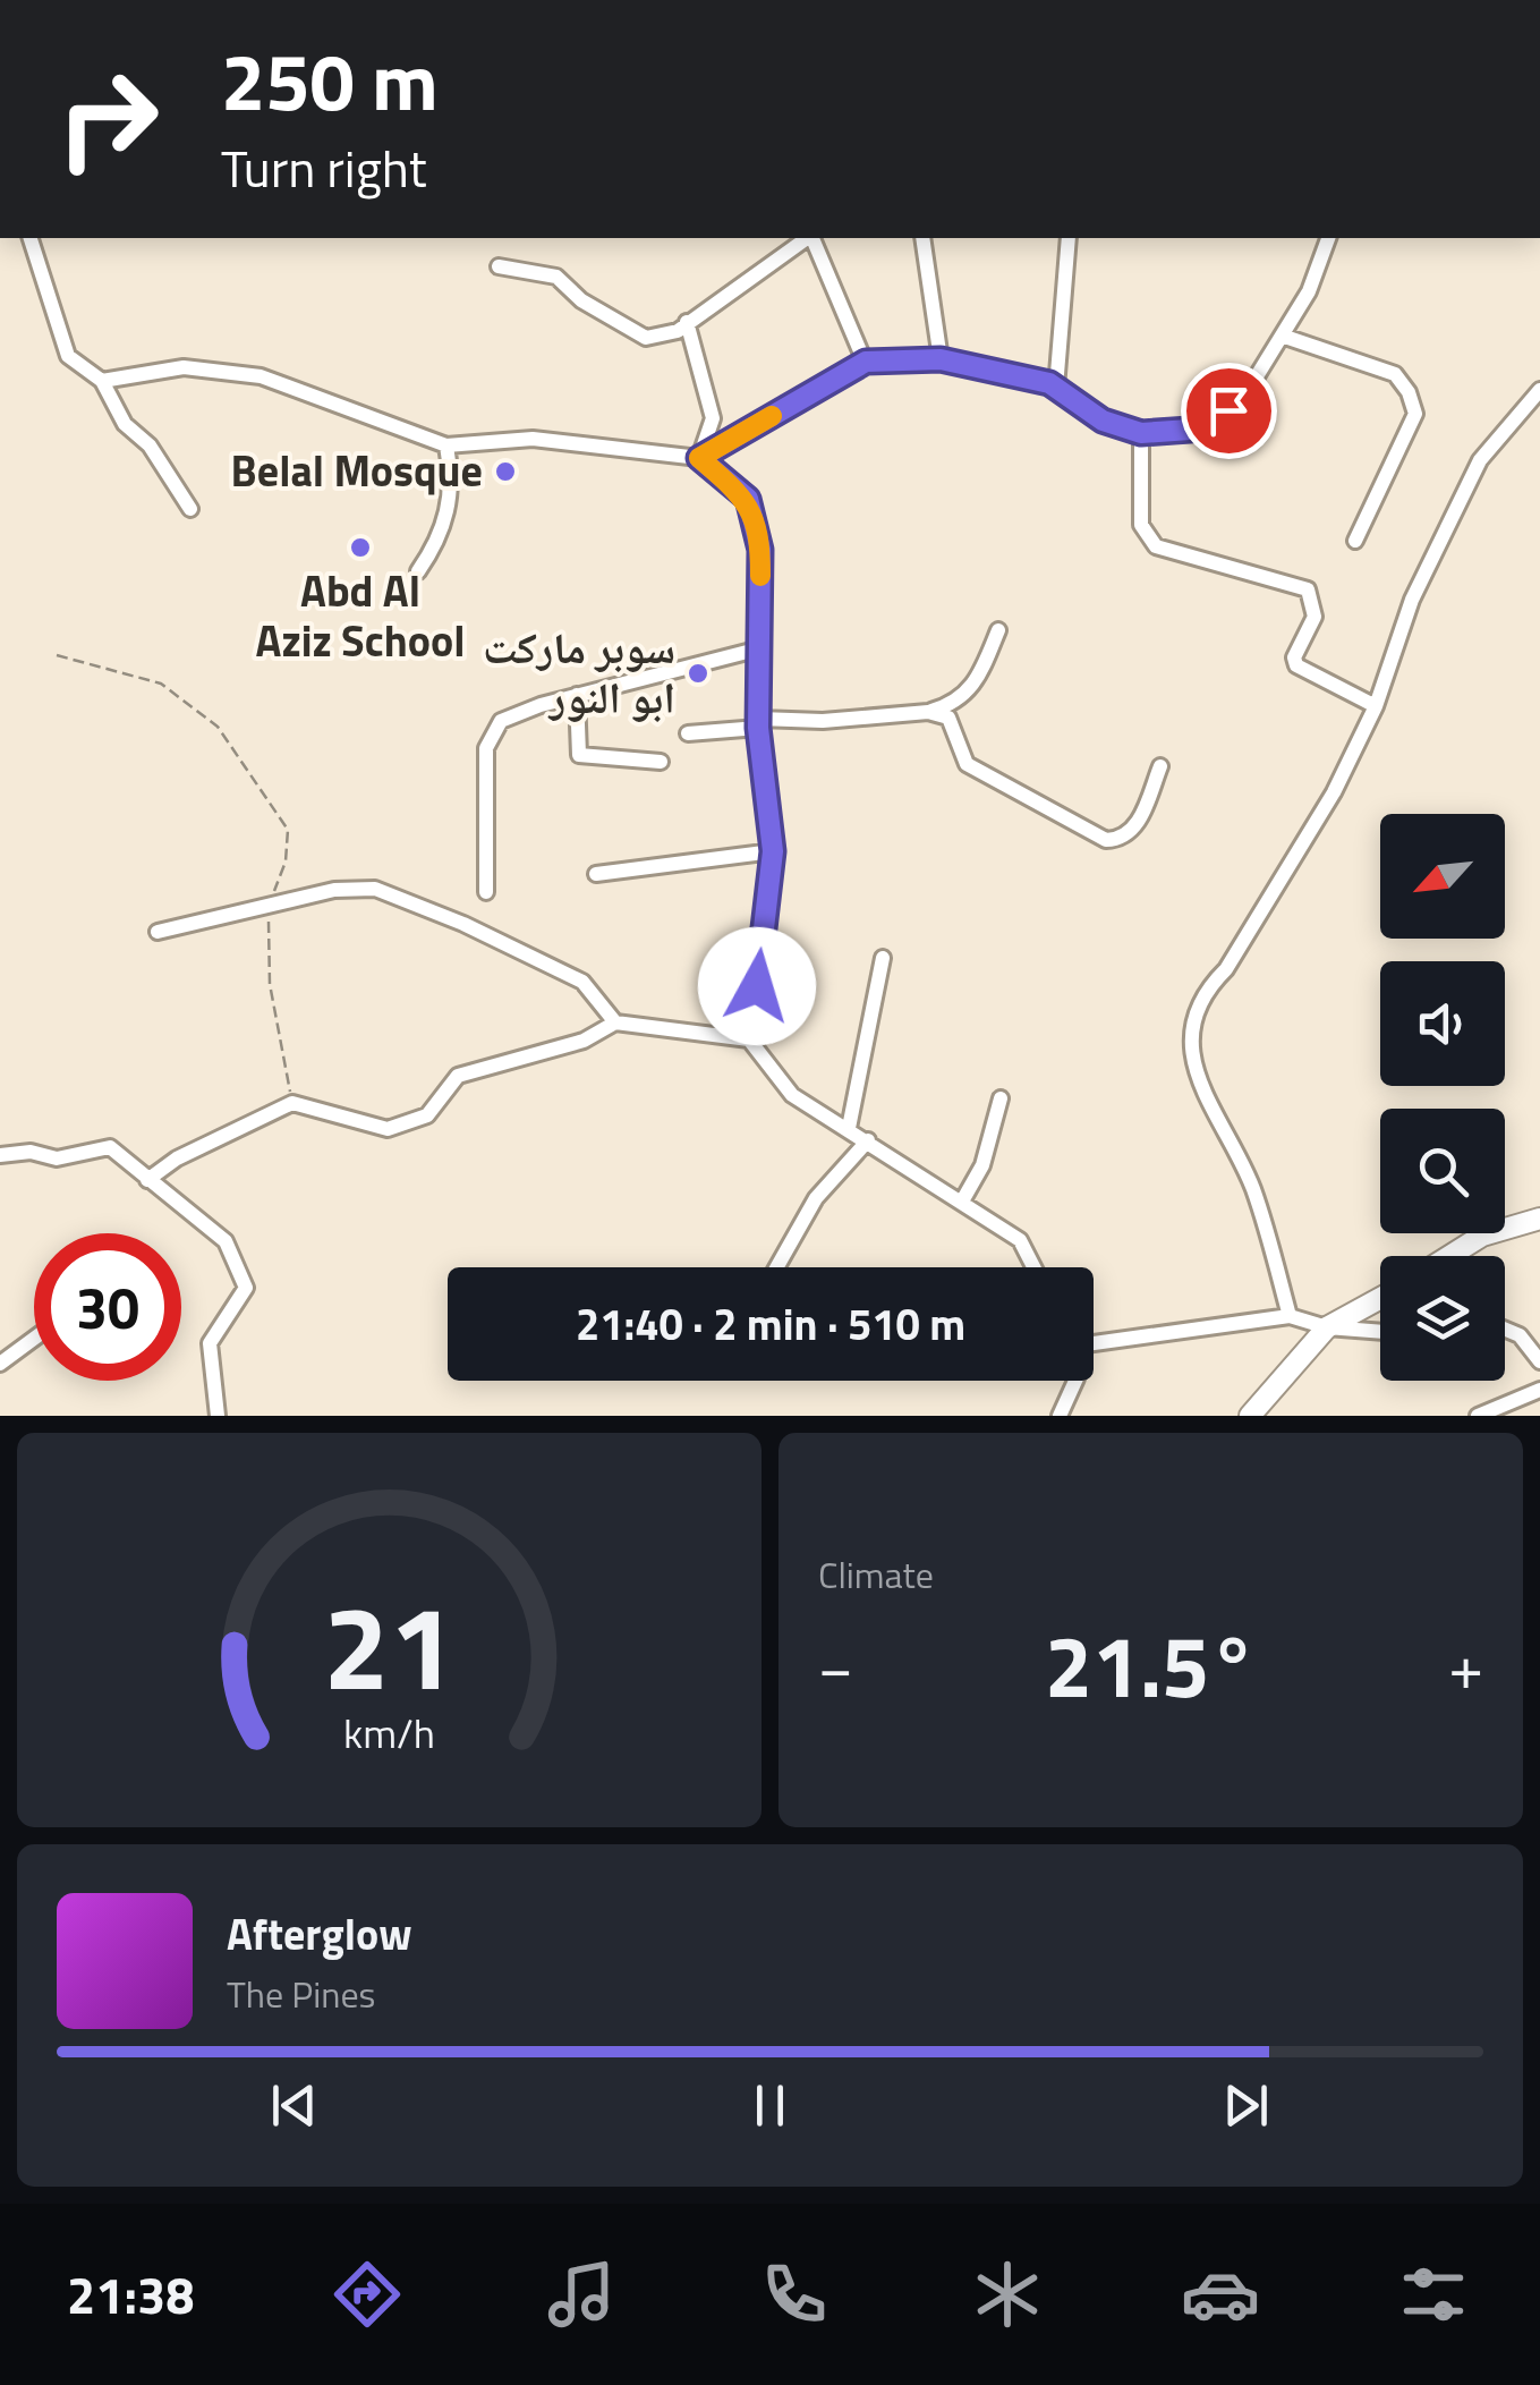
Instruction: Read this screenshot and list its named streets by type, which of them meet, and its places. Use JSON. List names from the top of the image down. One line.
{"places":["Belal Mosque","Abd Al Aziz School","سوبر ماركت ابو النور"],"north":"bottom left","page":{"turn":["250 m","Turn right"],"limit":"30","trip":"21:40 · 2 min · 510 m","tile":"Climate","heat":["−","21.5°","+"],"song":["Afterglow","The Pines"],"tabs":"21:38","gauge":["21","km/h"]}}
